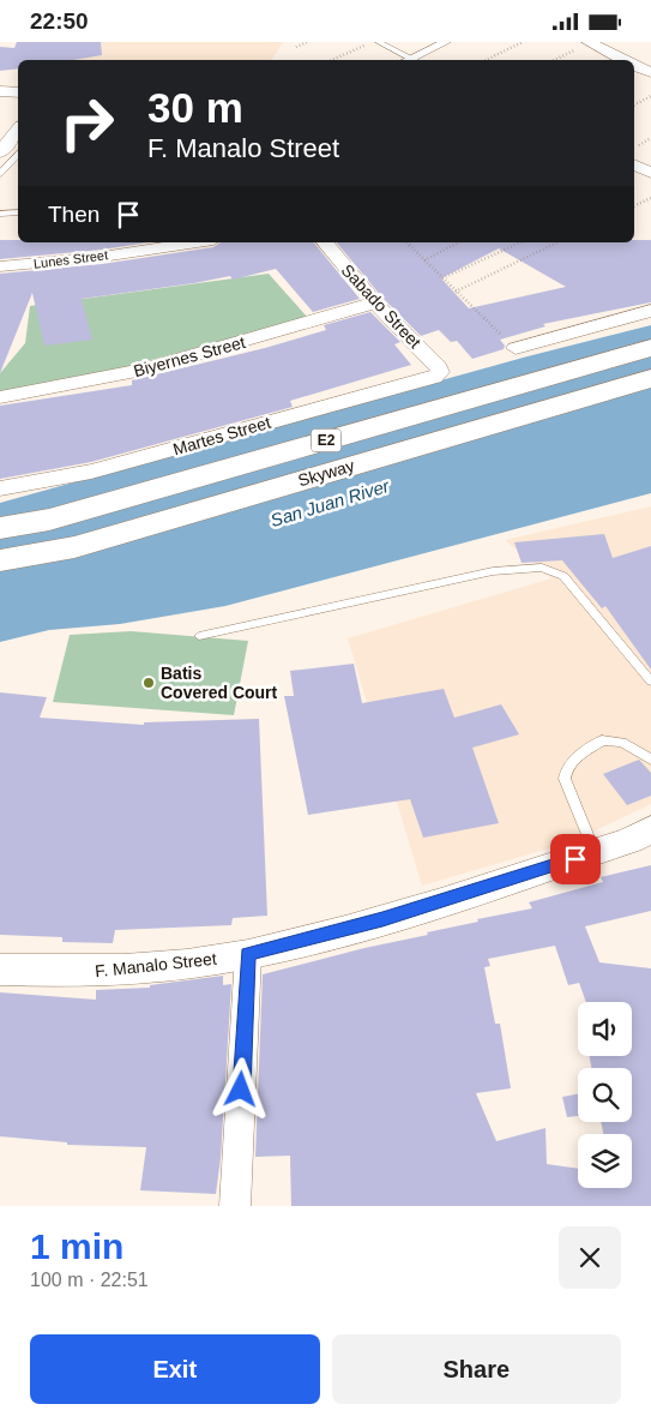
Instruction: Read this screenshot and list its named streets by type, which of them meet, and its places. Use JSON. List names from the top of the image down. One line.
{"streets":{"highway":["E2","Skyway"],"street":["Lunes Street","Sabado Street","Biyernes Street","Martes Street","F. Manalo Street"]},"crossings":[["Sabado Street","Biyernes Street"],["Sabado Street","Martes Street"]],"water":["San Juan River"],"places":["Batis Covered Court"],"page":{"status":"22:50","turn":["30 m","F. Manalo Street"],"then":"Then","heading":["1 min","100 m · 22:51"],"buttons":["Exit","Share"]}}
